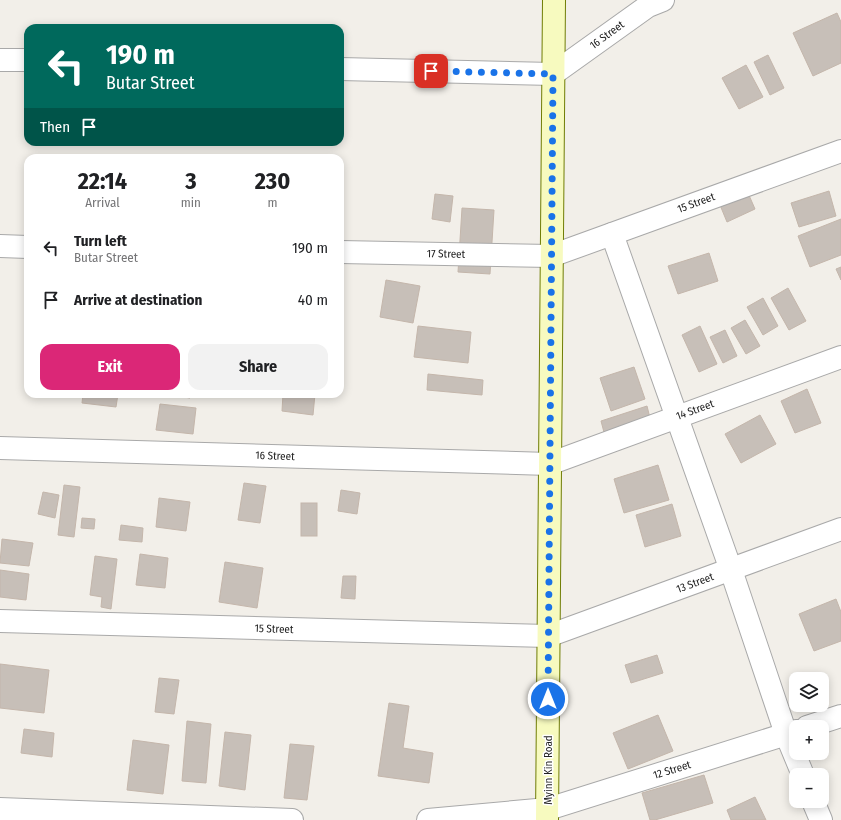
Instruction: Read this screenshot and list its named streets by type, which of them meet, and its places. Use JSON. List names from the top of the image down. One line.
{"streets":{"street":["16 Street","15 Street","17 Street","14 Street","13 Street","Myinn Kin Road","12 Street"]},"crossings":[["16 Street","14 Street"],["16 Street","Myinn Kin Road"],["15 Street","17 Street"],["15 Street","13 Street"],["15 Street","Myinn Kin Road"],["17 Street","Myinn Kin Road"],["14 Street","Myinn Kin Road"],["13 Street","Myinn Kin Road"],["Myinn Kin Road","12 Street"]],"page":{"turn":["190 m","Butar Street"],"then":"Then","eta":["22:14","Arrival","3","min","230","m"],"list":[{"name":"Turn left","note":"Butar Street","value":"190 m"},{"name":"Arrive at destination","value":"40 m"}],"buttons":["Exit","Share"],"map_buttons":["+","−"]}}
